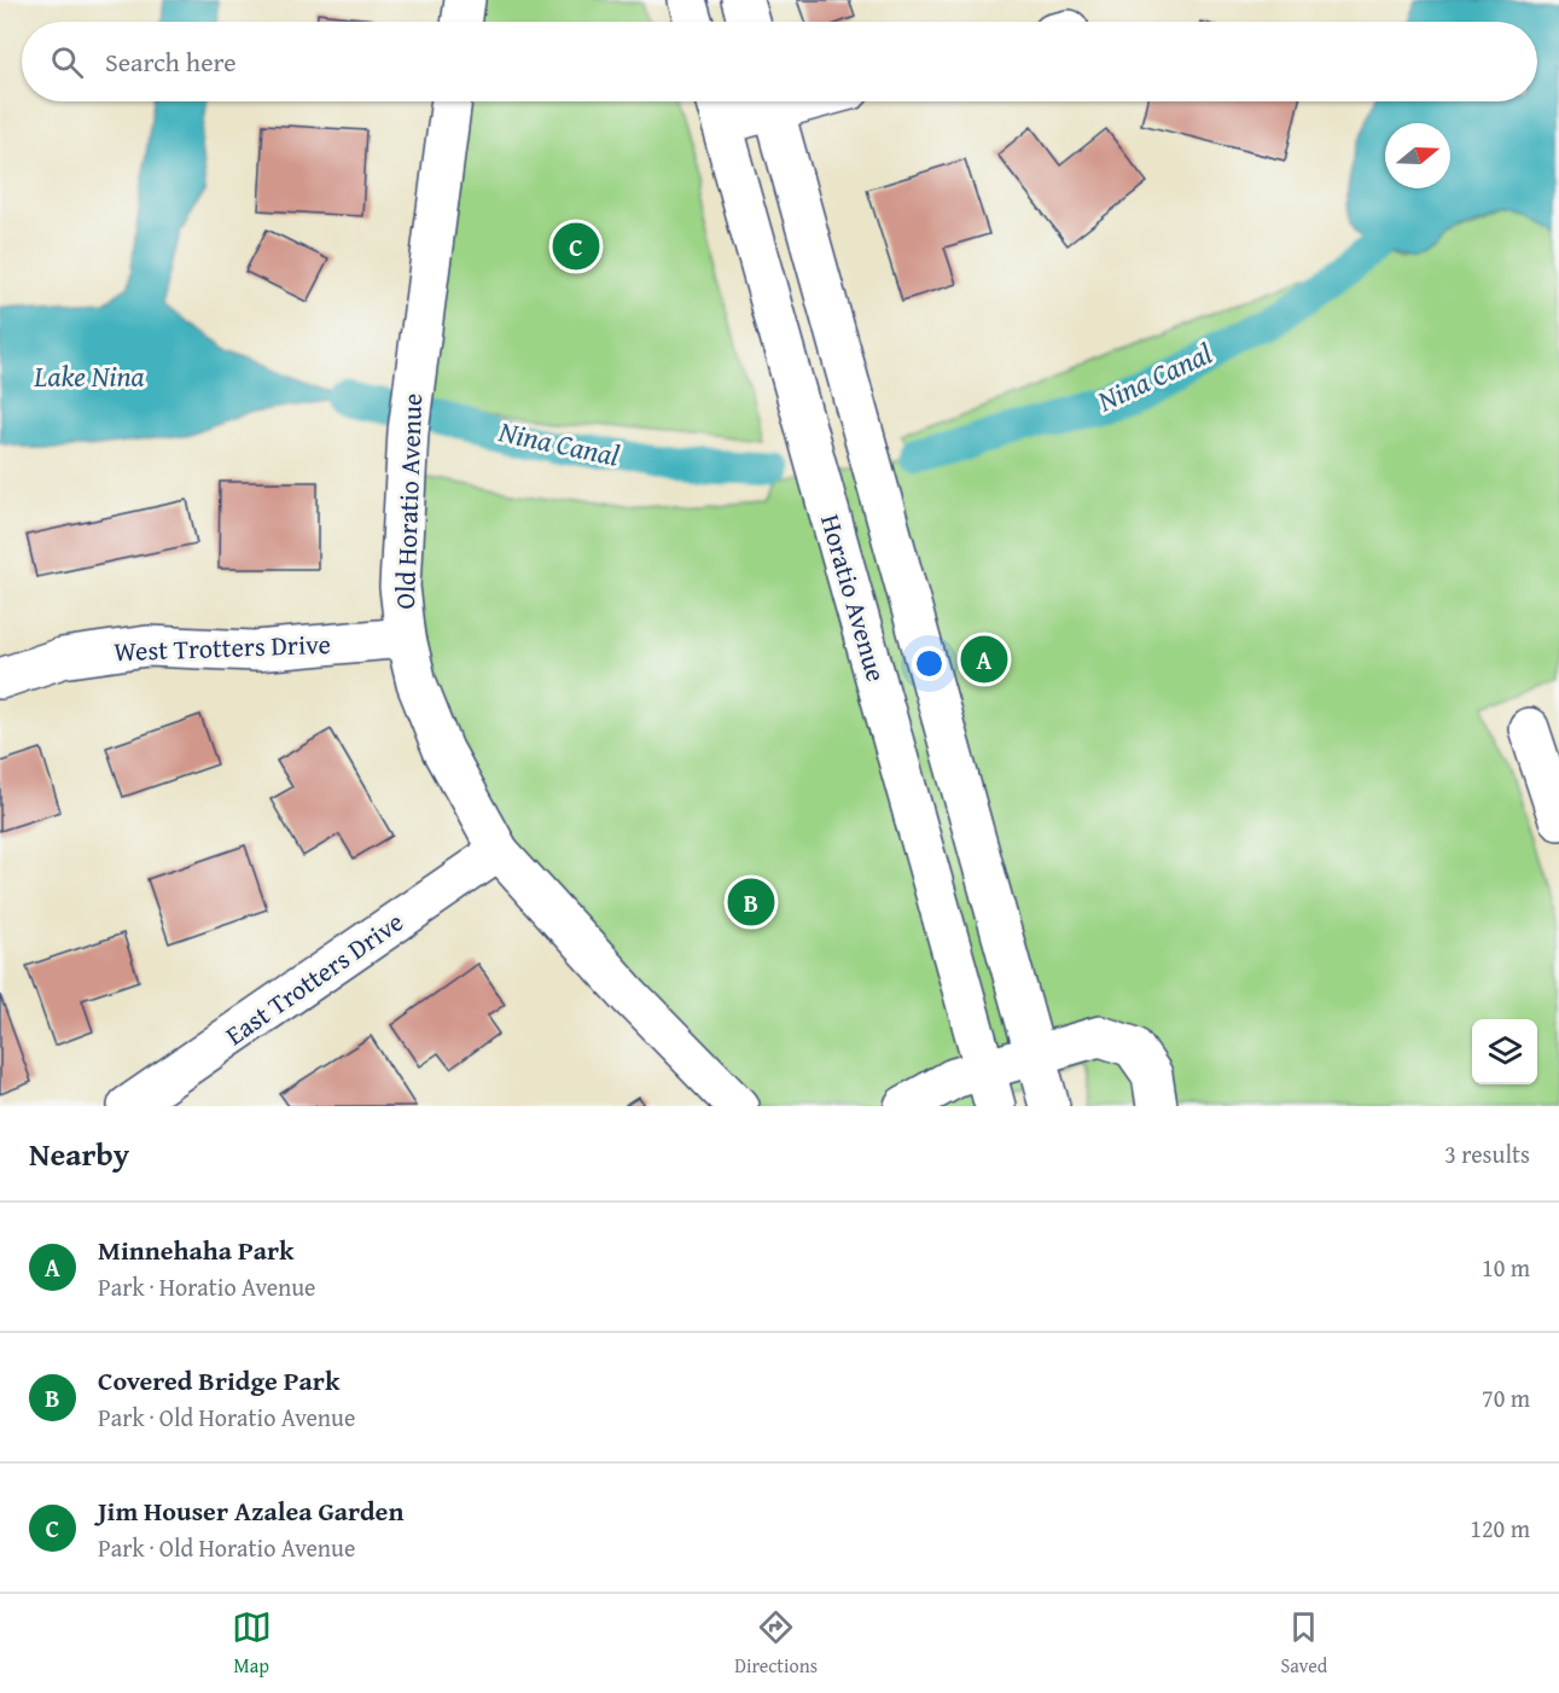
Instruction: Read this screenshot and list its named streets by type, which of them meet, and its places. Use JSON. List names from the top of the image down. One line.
{"streets":{"street":["Old Horatio Avenue","Horatio Avenue","West Trotters Drive","East Trotters Drive"]},"crossings":[["Old Horatio Avenue","West Trotters Drive"],["Old Horatio Avenue","East Trotters Drive"]],"water":["Lake Nina","Nina Canal"],"north":"right","page":{"search":"Search here","pins":["C","A","B"],"heading":["Nearby","3 results"],"list":[{"mark":"A","name":"Minnehaha Park","note":"Park · Horatio Avenue","value":"10 m"},{"mark":"B","name":"Covered Bridge Park","note":"Park · Old Horatio Avenue","value":"70 m"},{"mark":"C","name":"Jim Houser Azalea Garden","note":"Park · Old Horatio Avenue","value":"120 m"}],"nav":["Map","Directions","Saved"]}}
